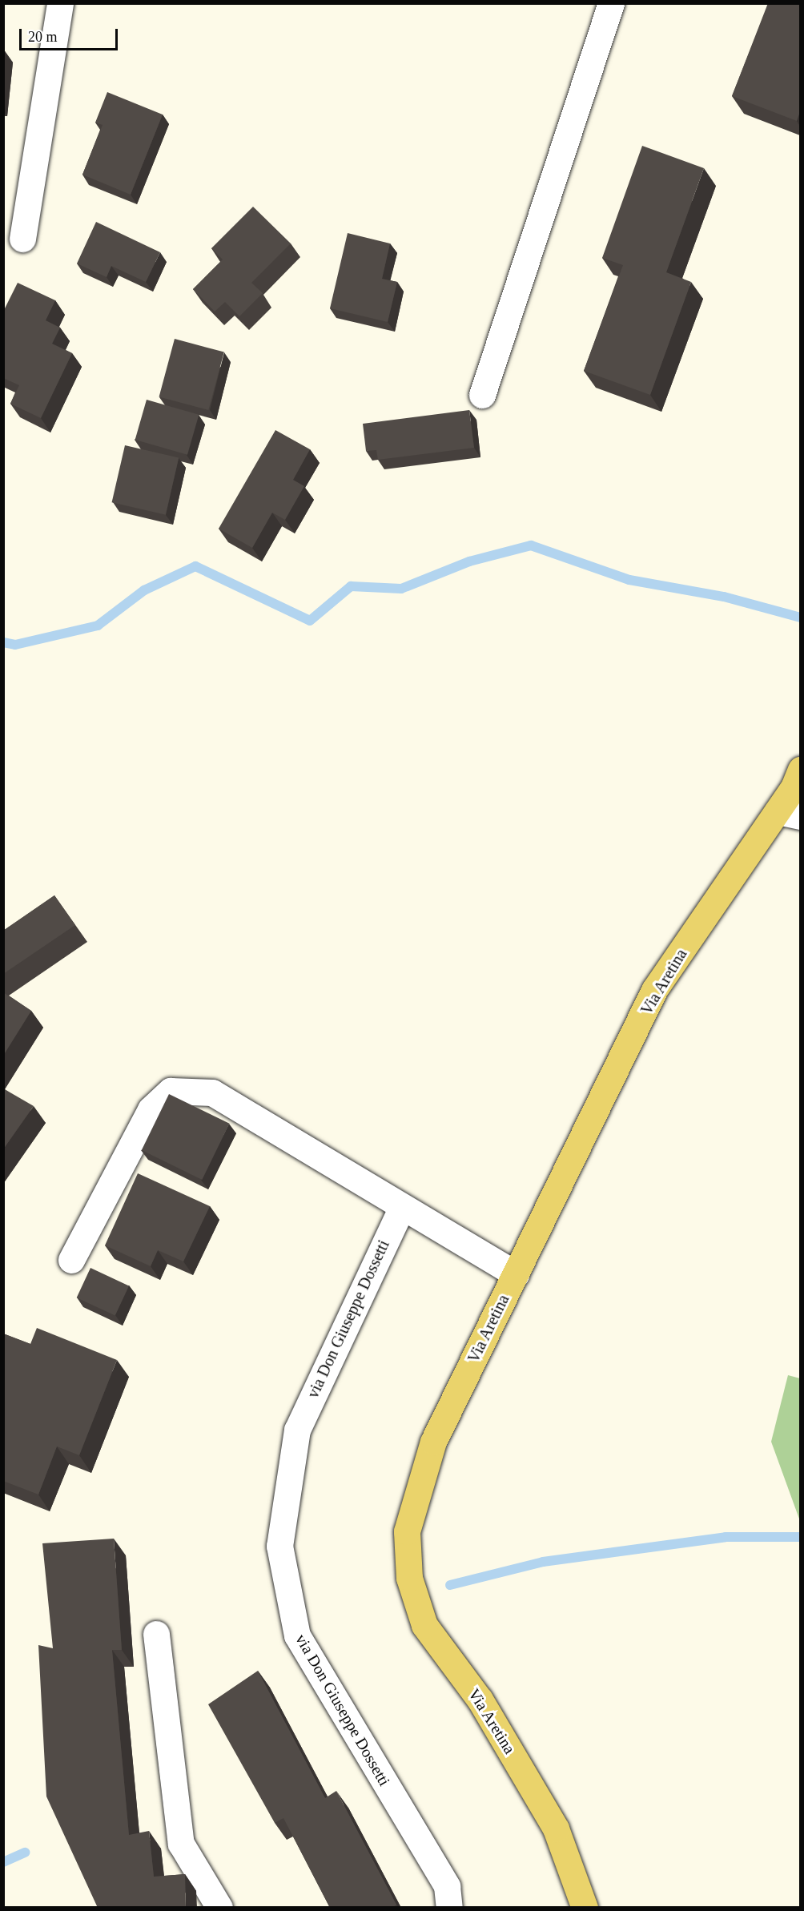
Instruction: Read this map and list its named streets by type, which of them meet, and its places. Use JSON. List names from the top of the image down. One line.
{"streets":{"main road":["Via Aretina"],"street":["via Don Giuseppe Dossetti"]},"scale_bar":"20 m"}
